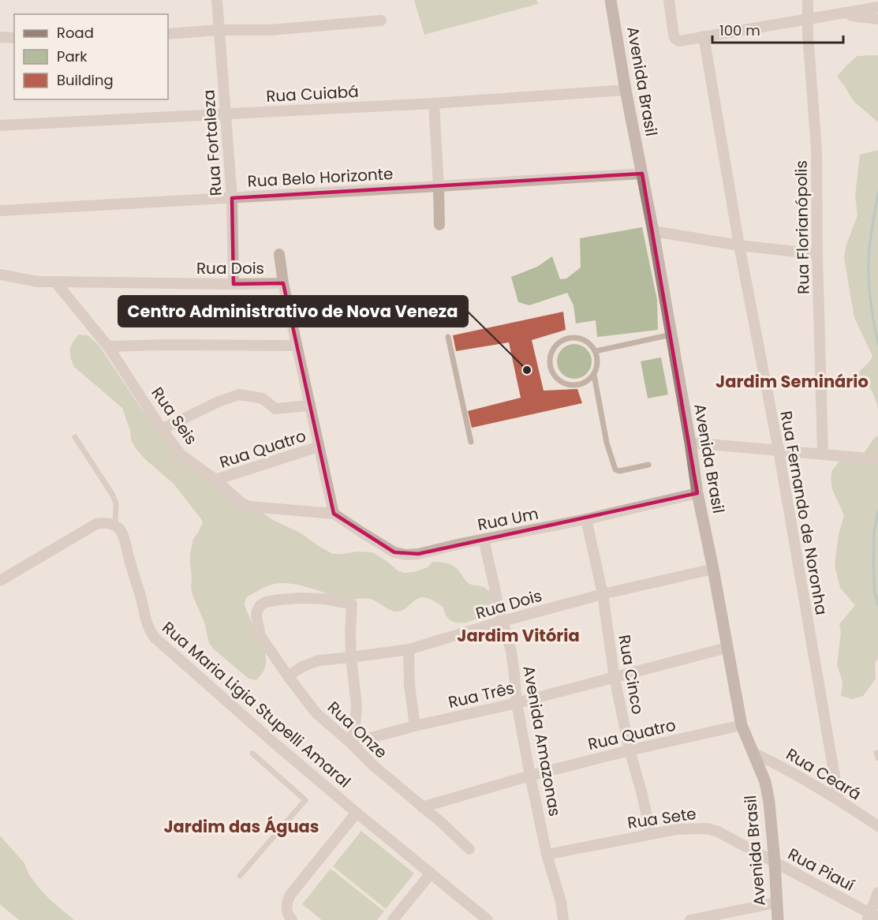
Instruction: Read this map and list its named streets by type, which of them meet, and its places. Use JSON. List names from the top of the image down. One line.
{"streets":{"street":["Avenida Brasil","Rua Cuiabá","Rua Fortaleza","Rua Belo Horizonte","Rua Florianópolis","Rua Dois","Rua Seis","Rua Quatro","Rua Fernando de Noronha","Rua Um","Rua Cinco","Rua Três","Rua Maria Ligia Stupelli Amaral","Rua Onze","Avenida Amazonas","Rua Ceará","Rua Sete","Rua Piauí"]},"crossings":[["Avenida Brasil","Rua Cuiabá"],["Avenida Brasil","Rua Belo Horizonte"],["Avenida Brasil","Rua Dois"],["Avenida Brasil","Rua Quatro"],["Avenida Brasil","Rua Um"],["Avenida Brasil","Rua Três"],["Avenida Brasil","Rua Ceará"],["Avenida Brasil","Rua Sete"],["Avenida Brasil","Rua Piauí"],["Rua Cuiabá","Rua Fortaleza"],["Rua Fortaleza","Rua Belo Horizonte"],["Rua Fortaleza","Rua Dois"],["Rua Dois","Rua Seis"],["Rua Dois","Rua Quatro"],["Rua Dois","Rua Um"],["Rua Dois","Rua Cinco"],["Rua Dois","Rua Onze"],["Rua Dois","Avenida Amazonas"],["Rua Seis","Rua Quatro"],["Rua Seis","Rua Um"],["Rua Quatro","Rua Cinco"],["Rua Quatro","Avenida Amazonas"],["Rua Fernando de Noronha","Rua Ceará"],["Rua Um","Rua Cinco"],["Rua Um","Avenida Amazonas"],["Rua Cinco","Rua Três"],["Rua Cinco","Rua Sete"],["Rua Três","Rua Onze"],["Rua Três","Avenida Amazonas"],["Avenida Amazonas","Rua Sete"],["Rua Sete","Rua Piauí"]],"districts":["Jardim Seminário","Jardim Vitória","Jardim das Águas"],"places":["Centro Administrativo de Nova Veneza"],"legend":["Road","Park","Building"],"scale_bar":"100 m"}
